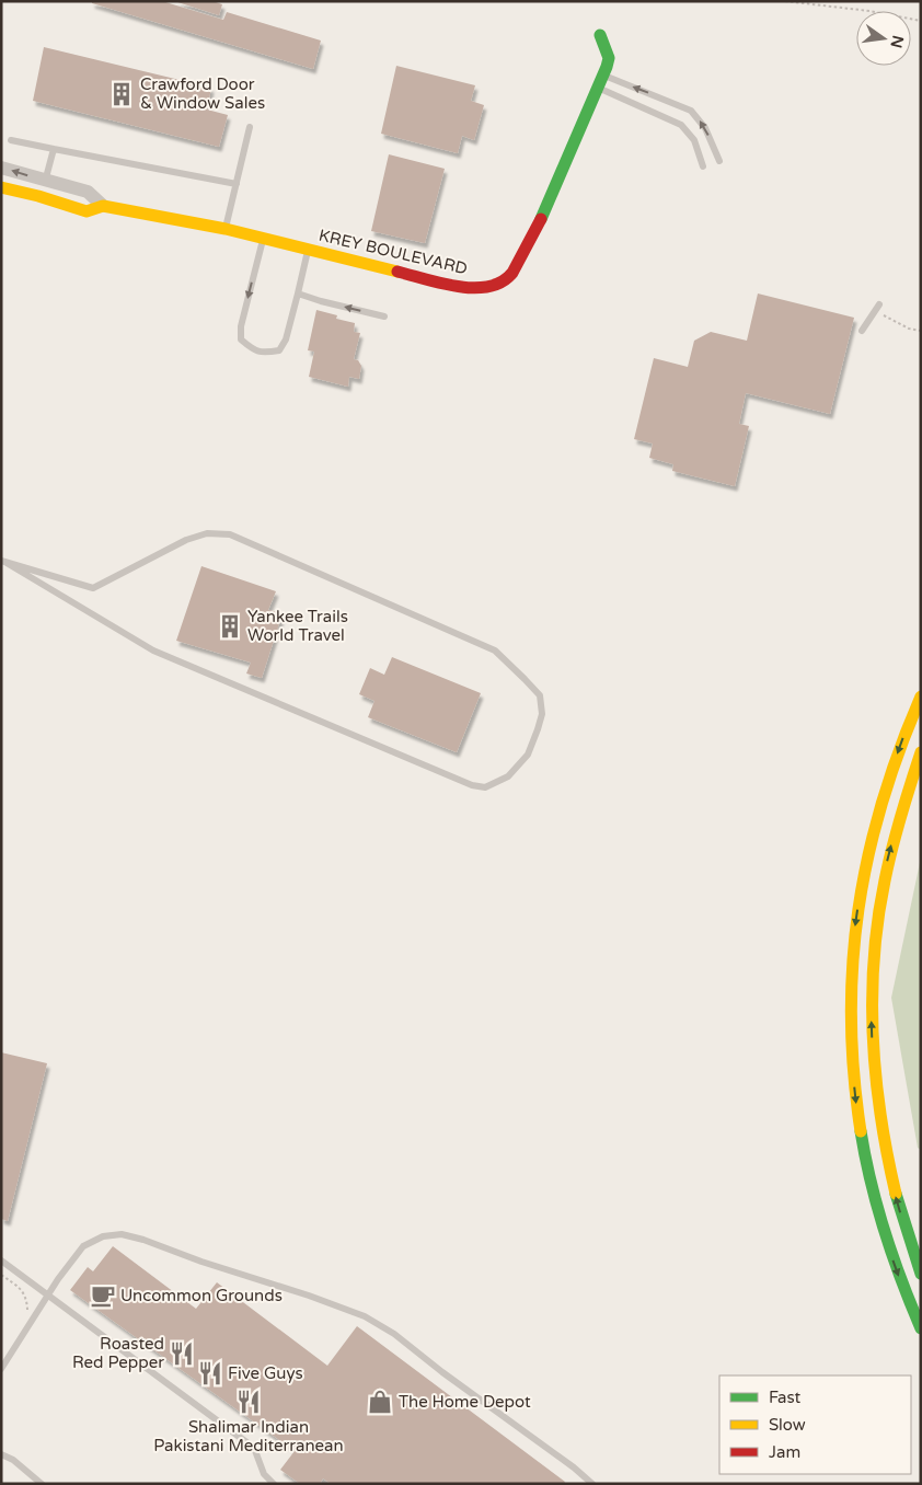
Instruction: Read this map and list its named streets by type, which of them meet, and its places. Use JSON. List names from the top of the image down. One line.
{"streets":{"main road":["KREY BOULEVARD"]},"places":{"building":["Crawford Door & Window Sales","Yankee Trails World Travel"],"cafe":["Uncommon Grounds"],"restaurant":["Roasted Red Pepper","Five Guys","Shalimar Indian Pakistani Mediterranean"],"shop":["The Home Depot"]},"legend":["Fast","Slow","Jam"],"north":"right"}
